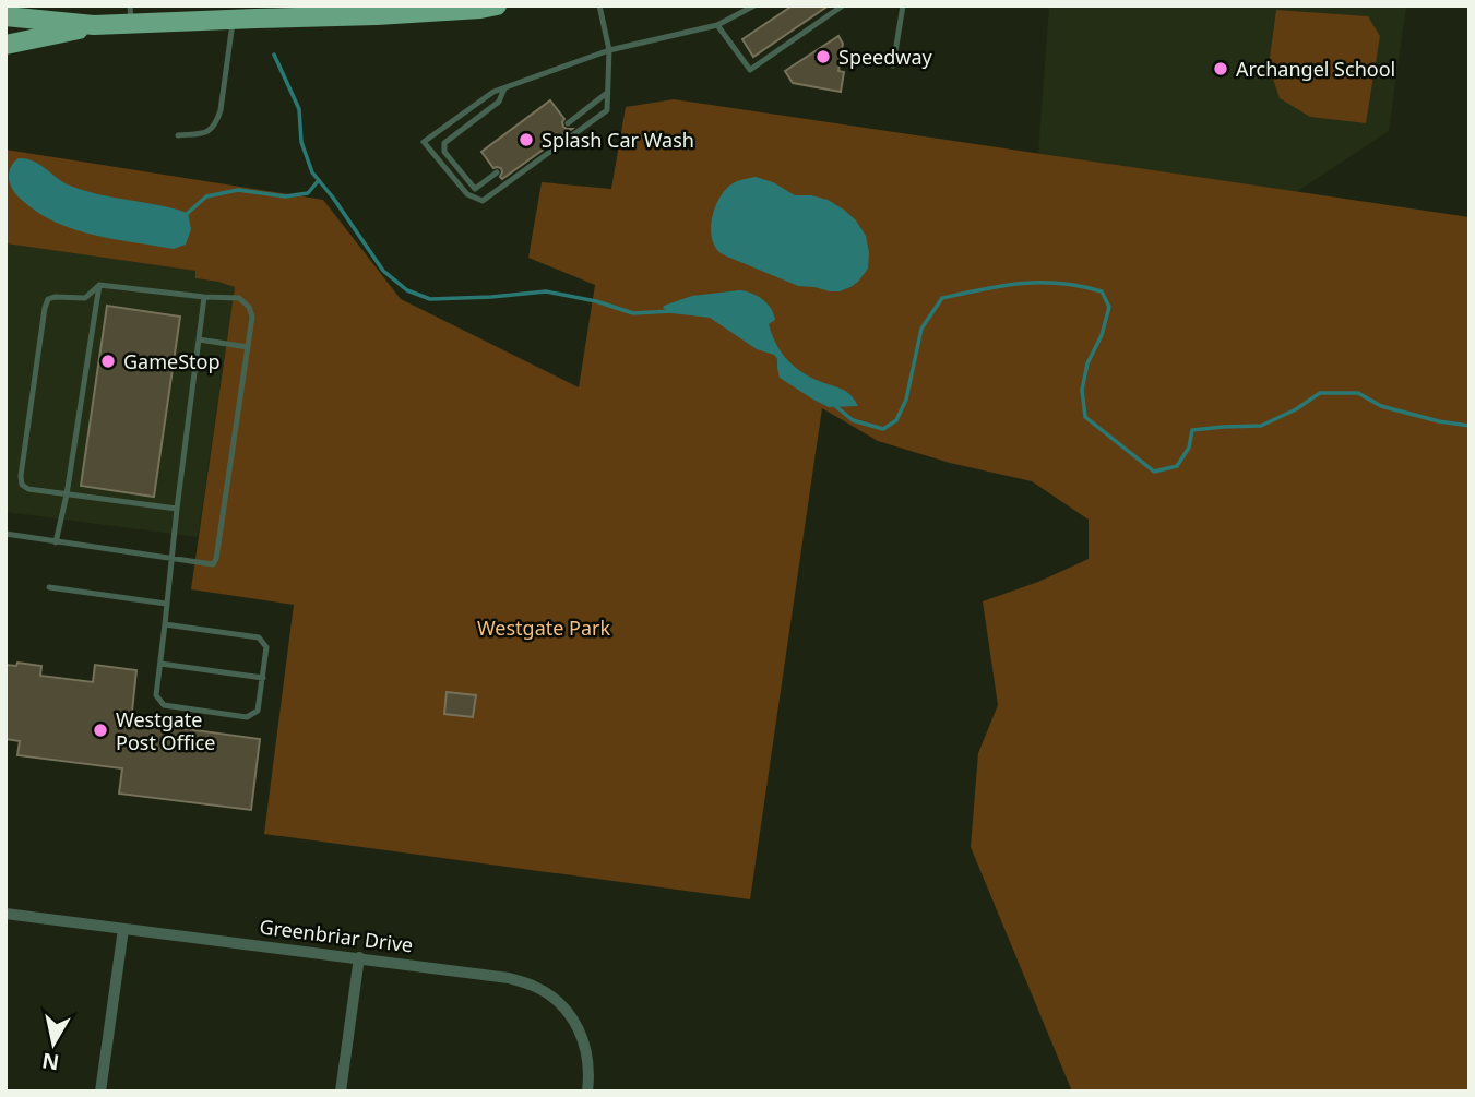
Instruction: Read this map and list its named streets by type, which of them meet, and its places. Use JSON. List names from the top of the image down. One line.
{"streets":{"street":["Greenbriar Drive"]},"parks":["Westgate Park"],"places":["Speedway","Archangel School","Splash Car Wash","GameStop","Westgate Post Office"],"north":"bottom"}
